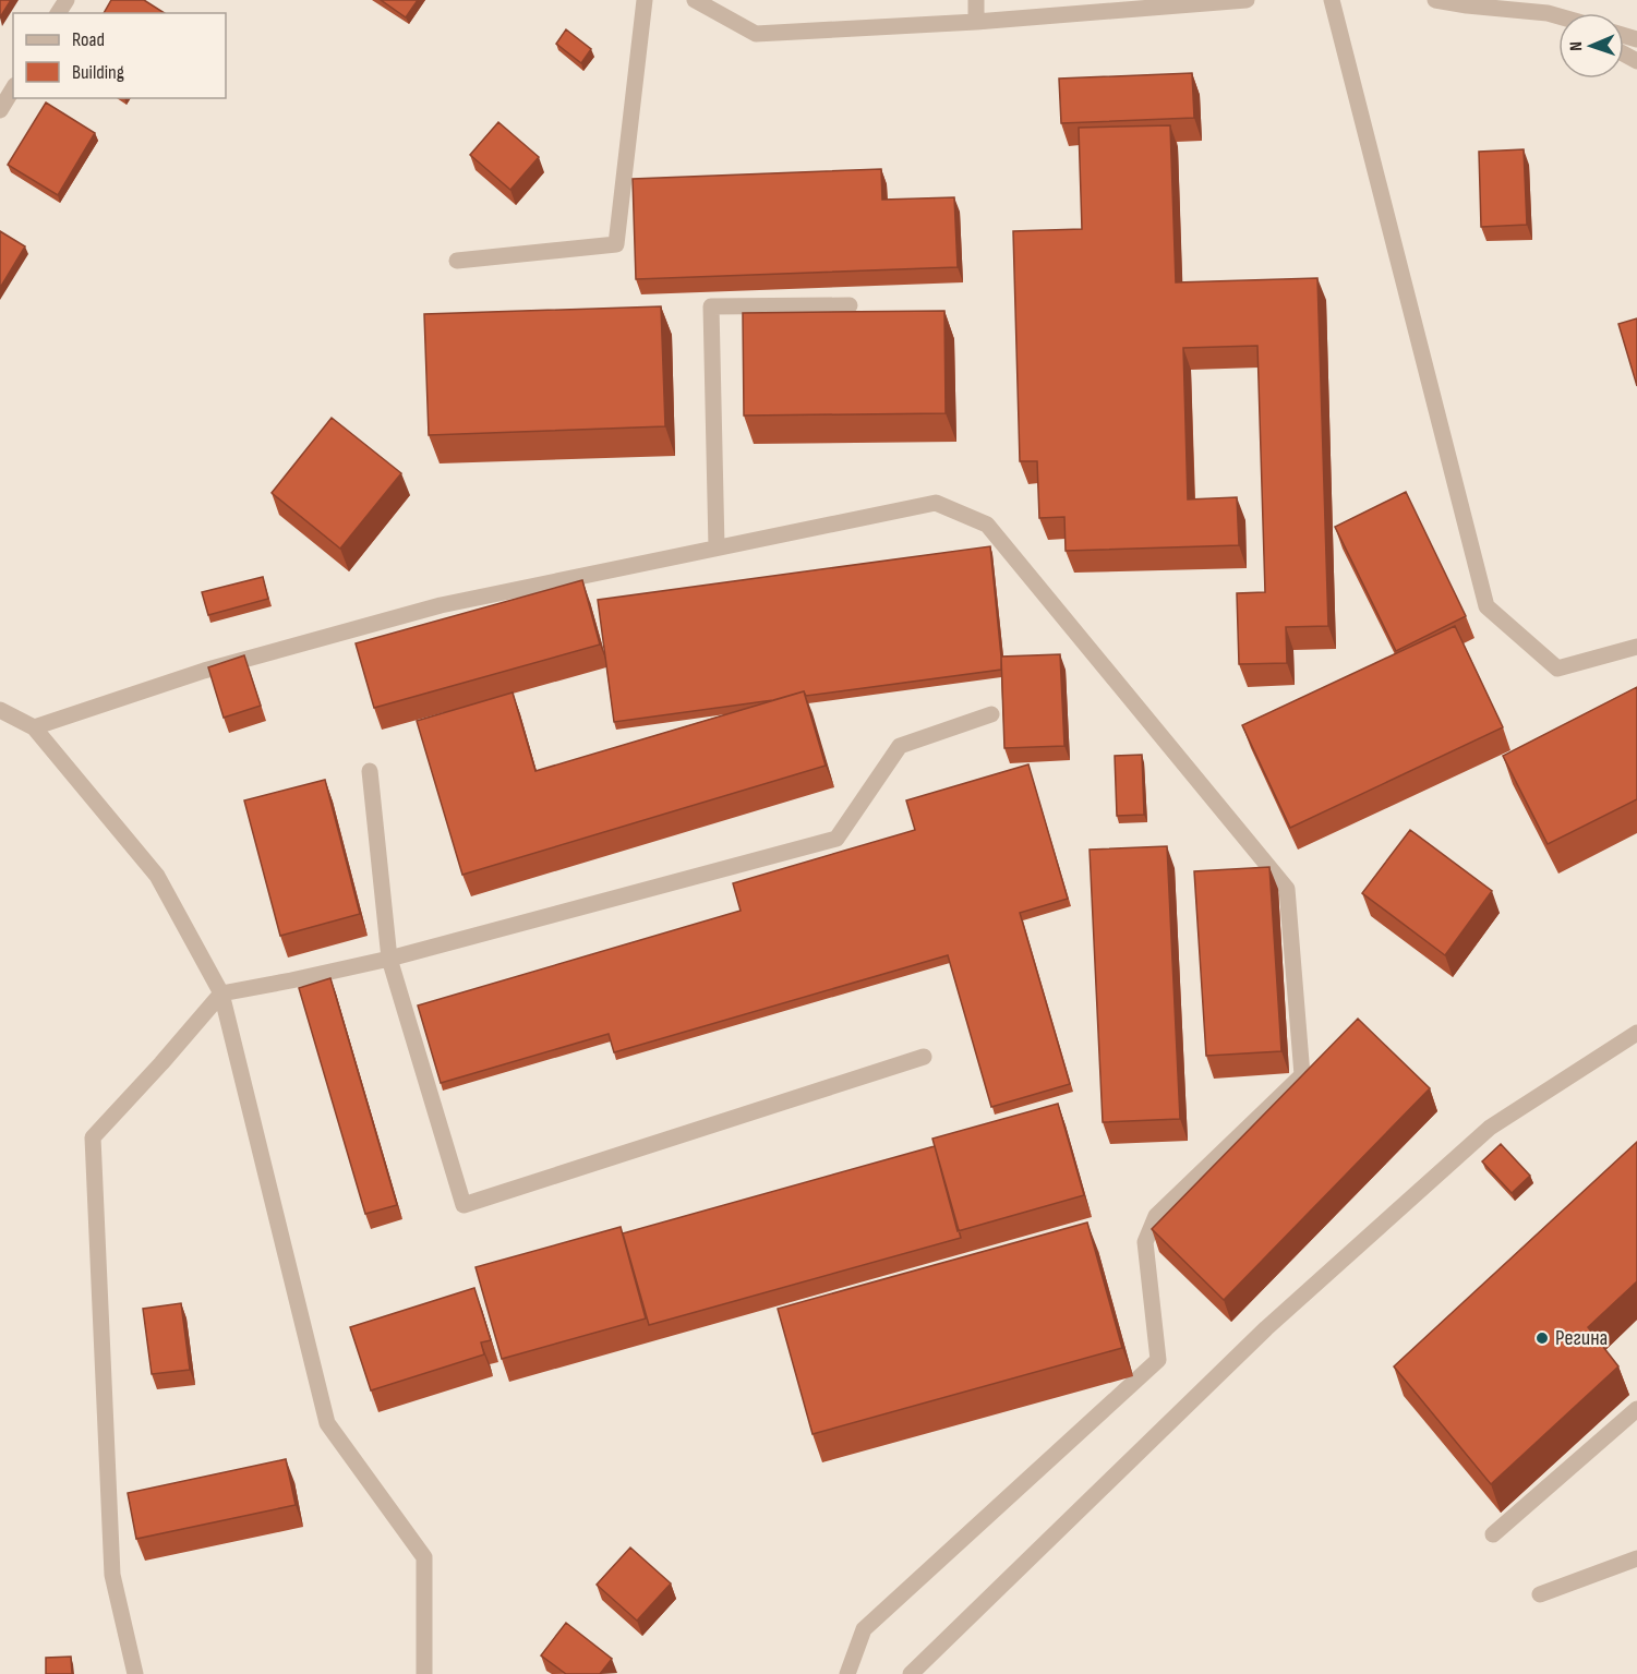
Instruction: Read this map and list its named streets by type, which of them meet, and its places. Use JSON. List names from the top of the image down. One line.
{"places":["Регина"],"legend":["Road","Building"],"north":"left"}
